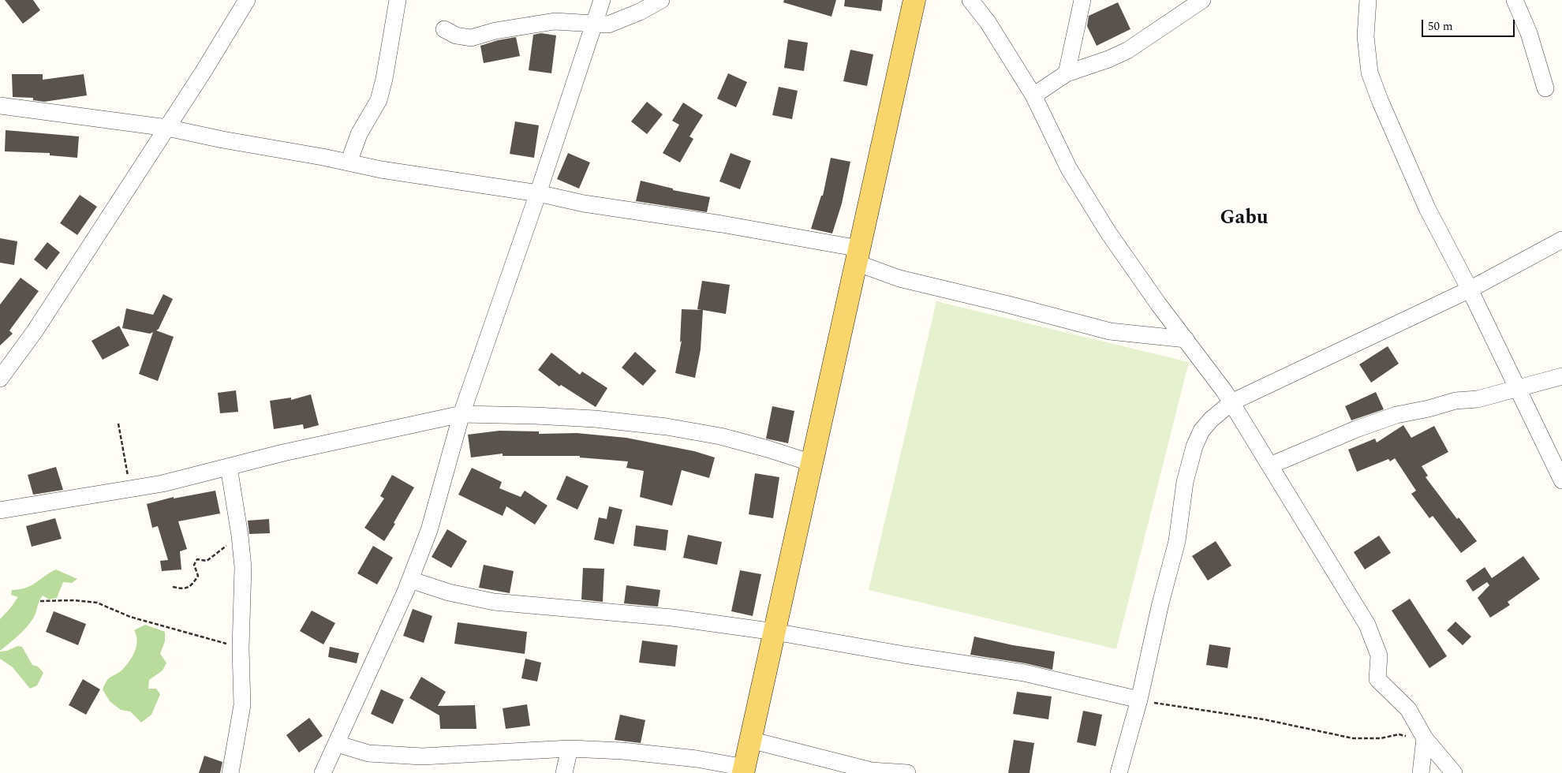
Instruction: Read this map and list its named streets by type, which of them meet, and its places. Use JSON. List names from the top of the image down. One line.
{"districts":["Gabu"],"scale_bar":"50 m"}
